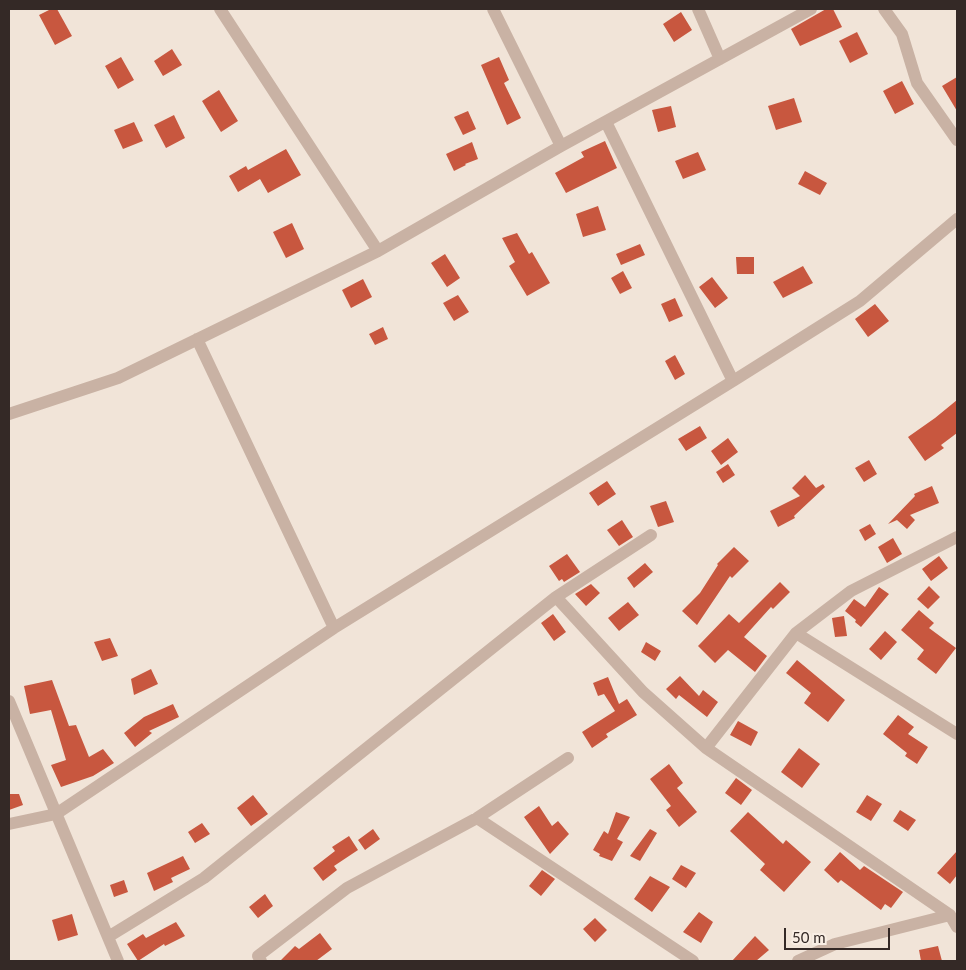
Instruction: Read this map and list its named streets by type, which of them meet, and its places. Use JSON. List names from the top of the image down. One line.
{"scale_bar":"50 m"}
